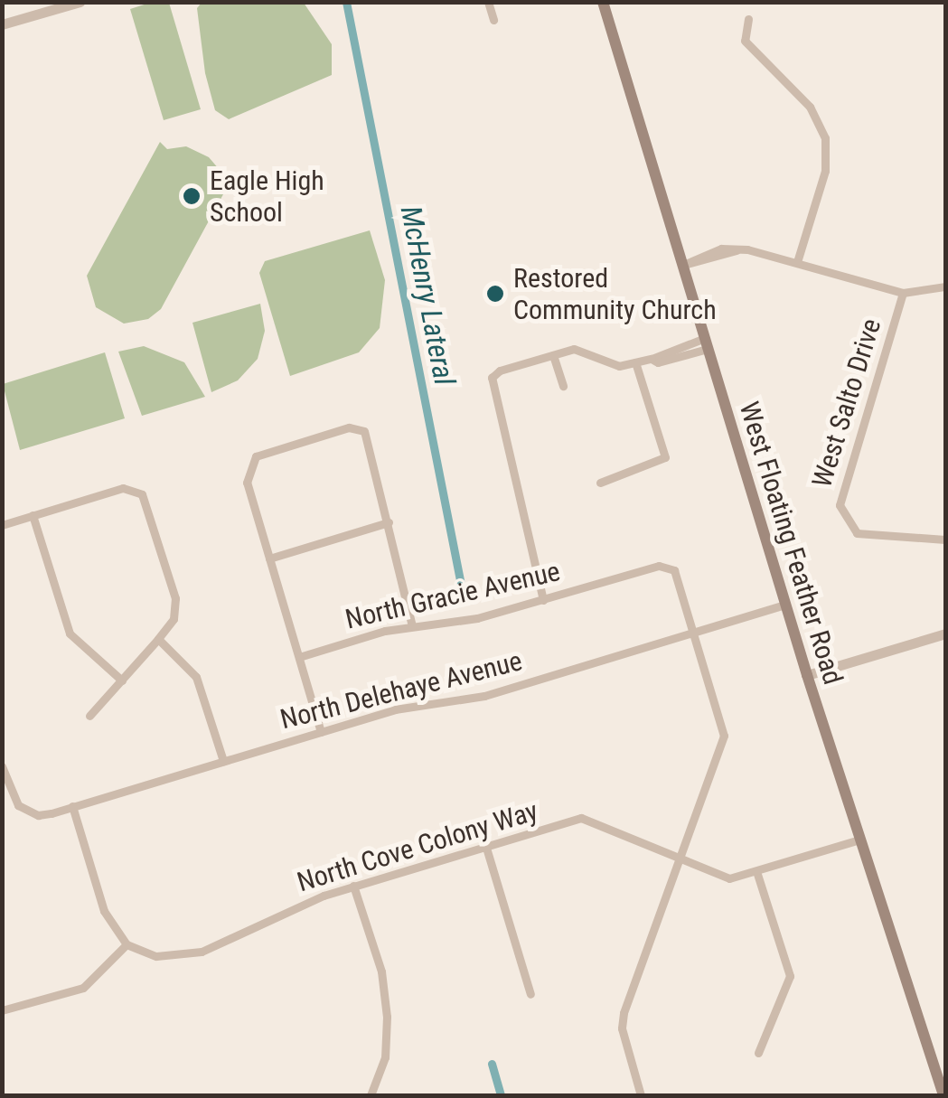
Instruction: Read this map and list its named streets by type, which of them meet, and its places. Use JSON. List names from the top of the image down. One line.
{"streets":{"main road":["West Floating Feather Road"],"street":["West Salto Drive","North Gracie Avenue","North Delehaye Avenue","North Cove Colony Way"]},"crossings":[["West Floating Feather Road","North Delehaye Avenue"],["West Floating Feather Road","North Cove Colony Way"],["North Gracie Avenue","North Delehaye Avenue"]],"water":["McHenry Lateral"],"places":["Eagle High School","Restored Community Church"]}
